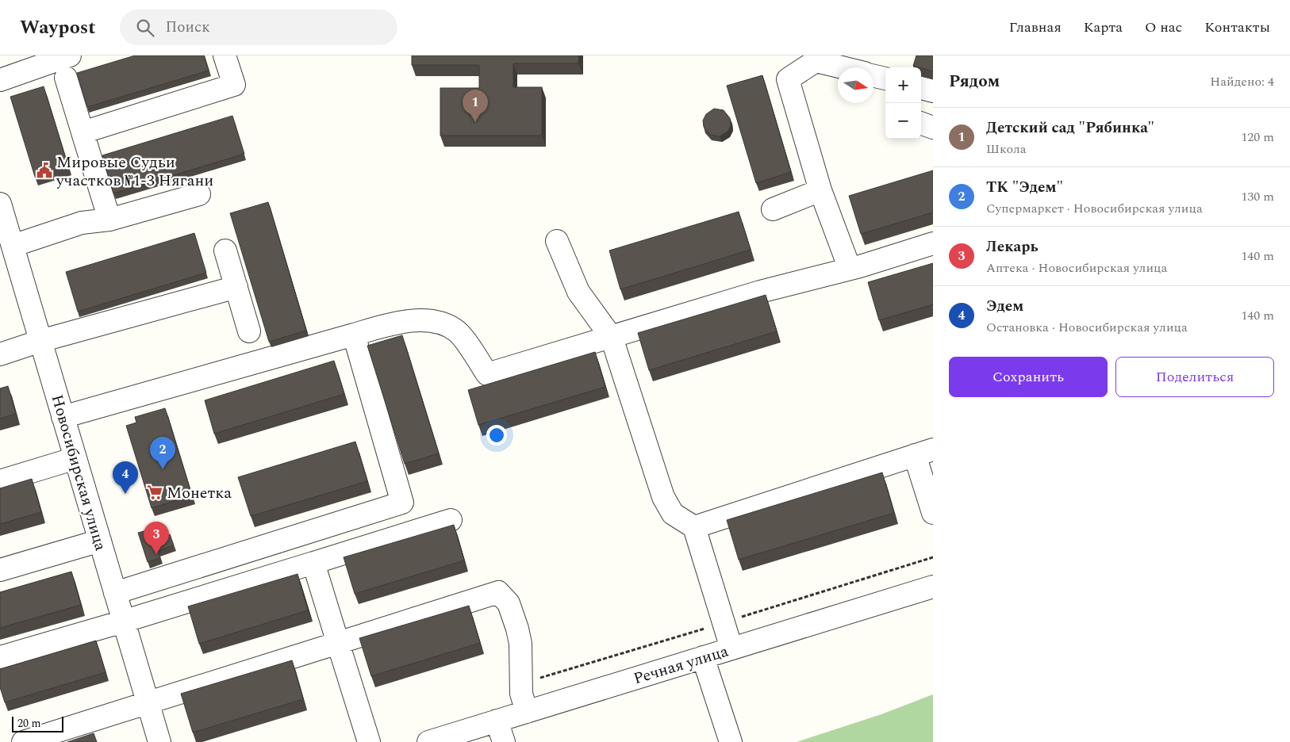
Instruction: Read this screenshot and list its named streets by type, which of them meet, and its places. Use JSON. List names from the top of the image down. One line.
{"streets":{"street":["Новосибирская улица","Речная улица"]},"places":{"public building":["Мировые Судьи участков №1-3 Нягани"],"supermarket":["Монетка"]},"scale_bar":"20 m","north":"right","page":{"header":"Waypost","search":"Поиск","nav":["Главная","Карта","О нас","Контакты"],"heading":["Рядом","Найдено: 4"],"map_buttons":["+","−"],"pins":["1","2","4","3"],"list":[{"mark":"1","name":"Детский сад \"Рябинка\"","note":"Школа","value":"120 m"},{"mark":"2","name":"ТК \"Эдем\"","note":"Супермаркет · Новосибирская улица","value":"130 m"},{"mark":"3","name":"Лекарь","note":"Аптека · Новосибирская улица","value":"140 m"},{"mark":"4","name":"Эдем","note":"Остановка · Новосибирская улица","value":"140 m"}],"buttons":["Сохранить","Поделиться"],"scale":"20 m"}}
